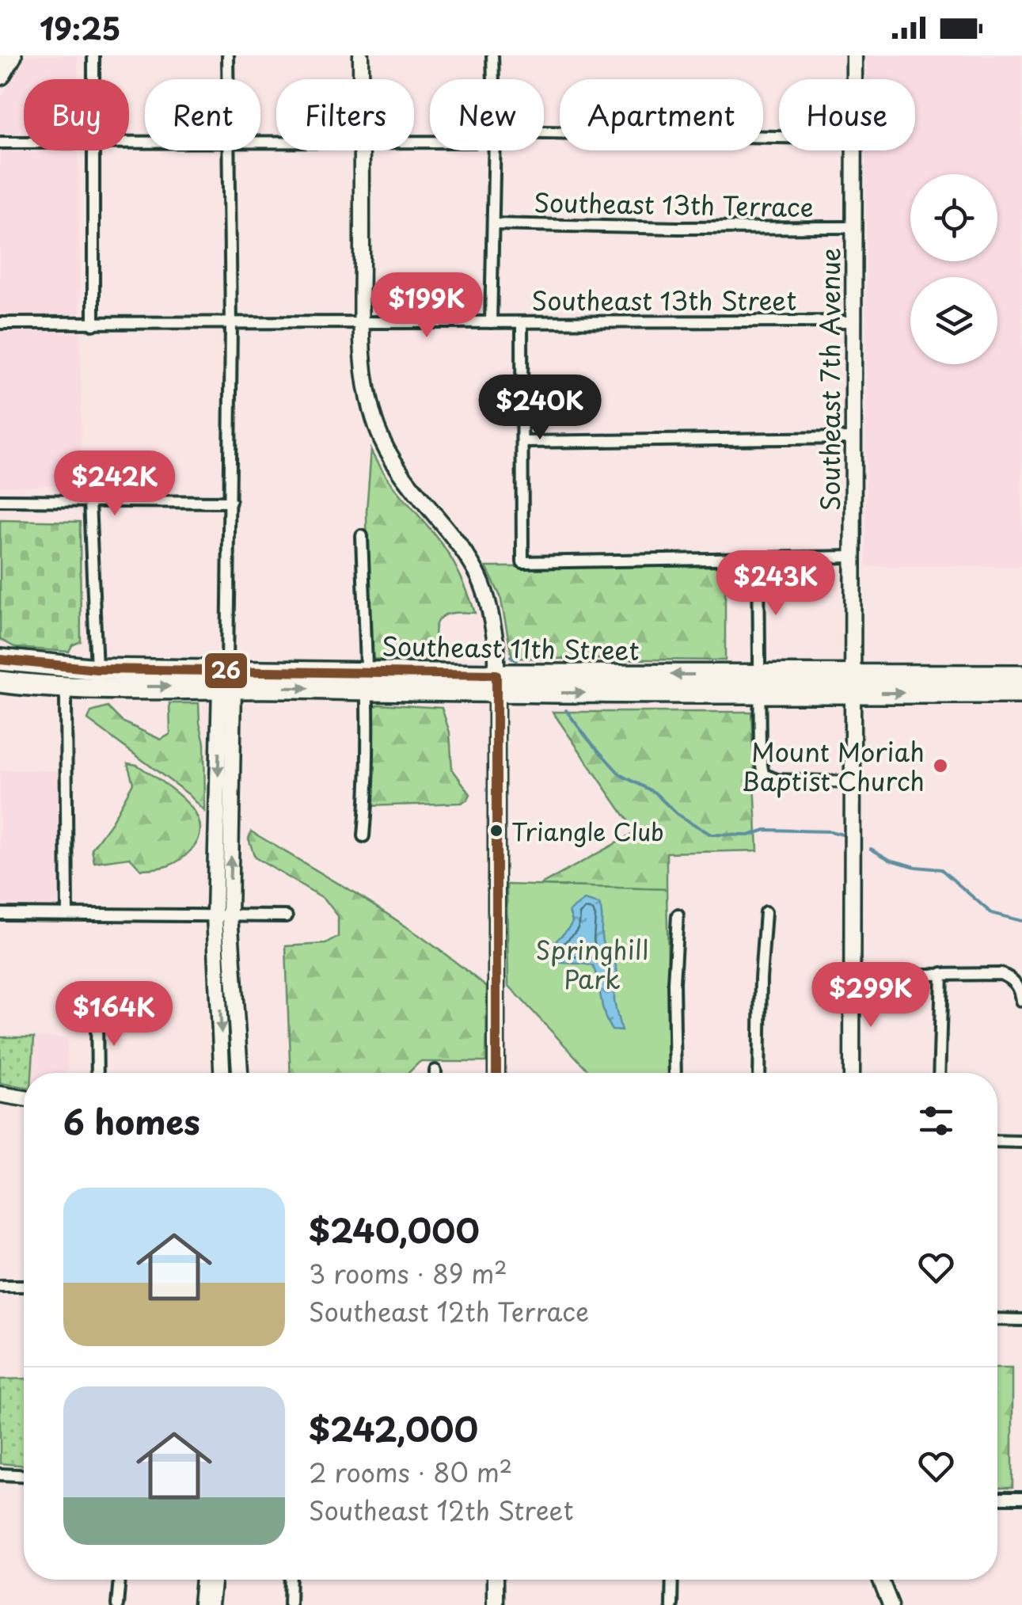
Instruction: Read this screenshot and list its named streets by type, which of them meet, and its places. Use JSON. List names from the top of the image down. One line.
{"streets":{"highway":["Southeast 11th Street"],"street":["Southeast 13th Terrace","Southeast 13th Street","Southeast 7th Avenue"]},"crossings":[["Southeast 13th Terrace","Southeast 7th Avenue"],["Southeast 13th Street","Southeast 7th Avenue"],["Southeast 7th Avenue","Southeast 11th Street"]],"parks":["Springhill Park"],"places":["Mount Moriah Baptist Church","Triangle Club"],"lines":["transit line 26"],"page":{"status":"19:25","chip":["Buy","Rent","Filters","New","Apartment","House"],"price":["$199K","$240K","$242K","$243K","$299K","$164K"],"heading":"6 homes","list":[{"name":"$240,000","note":"3 rooms · 89 m² · Southeast 12th Terrace"},{"name":"$242,000","note":"2 rooms · 80 m² · Southeast 12th Street"}]}}
